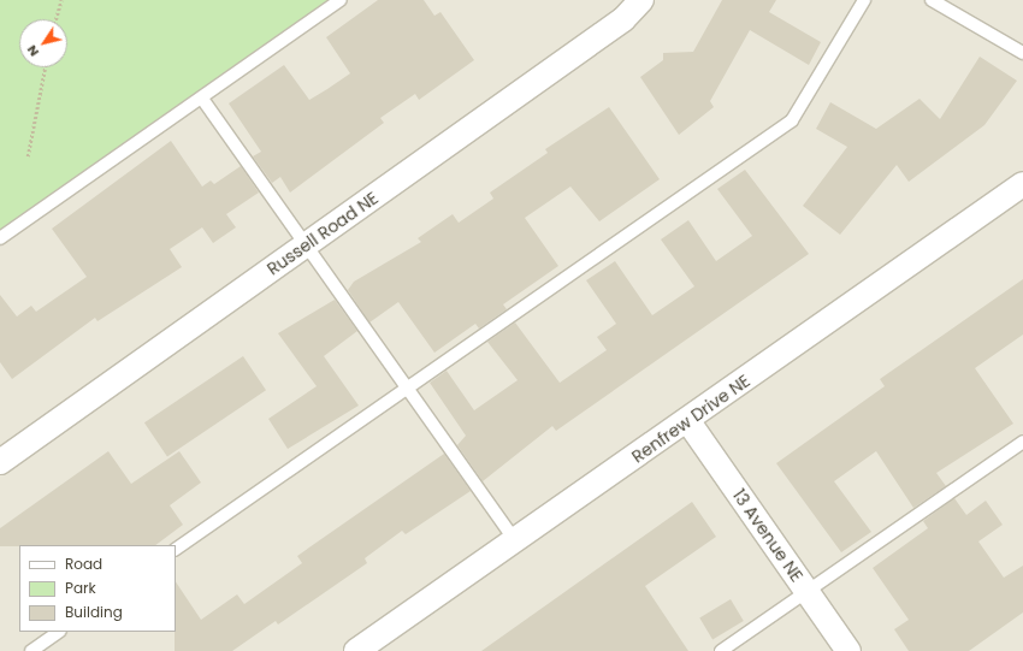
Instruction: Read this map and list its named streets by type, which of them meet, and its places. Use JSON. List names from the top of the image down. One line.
{"streets":{"street":["Russell Road NE","Renfrew Drive NE","13 Avenue NE"]},"crossings":[["Renfrew Drive NE","13 Avenue NE"]],"legend":["Road","Park","Building"],"north":"bottom left"}
